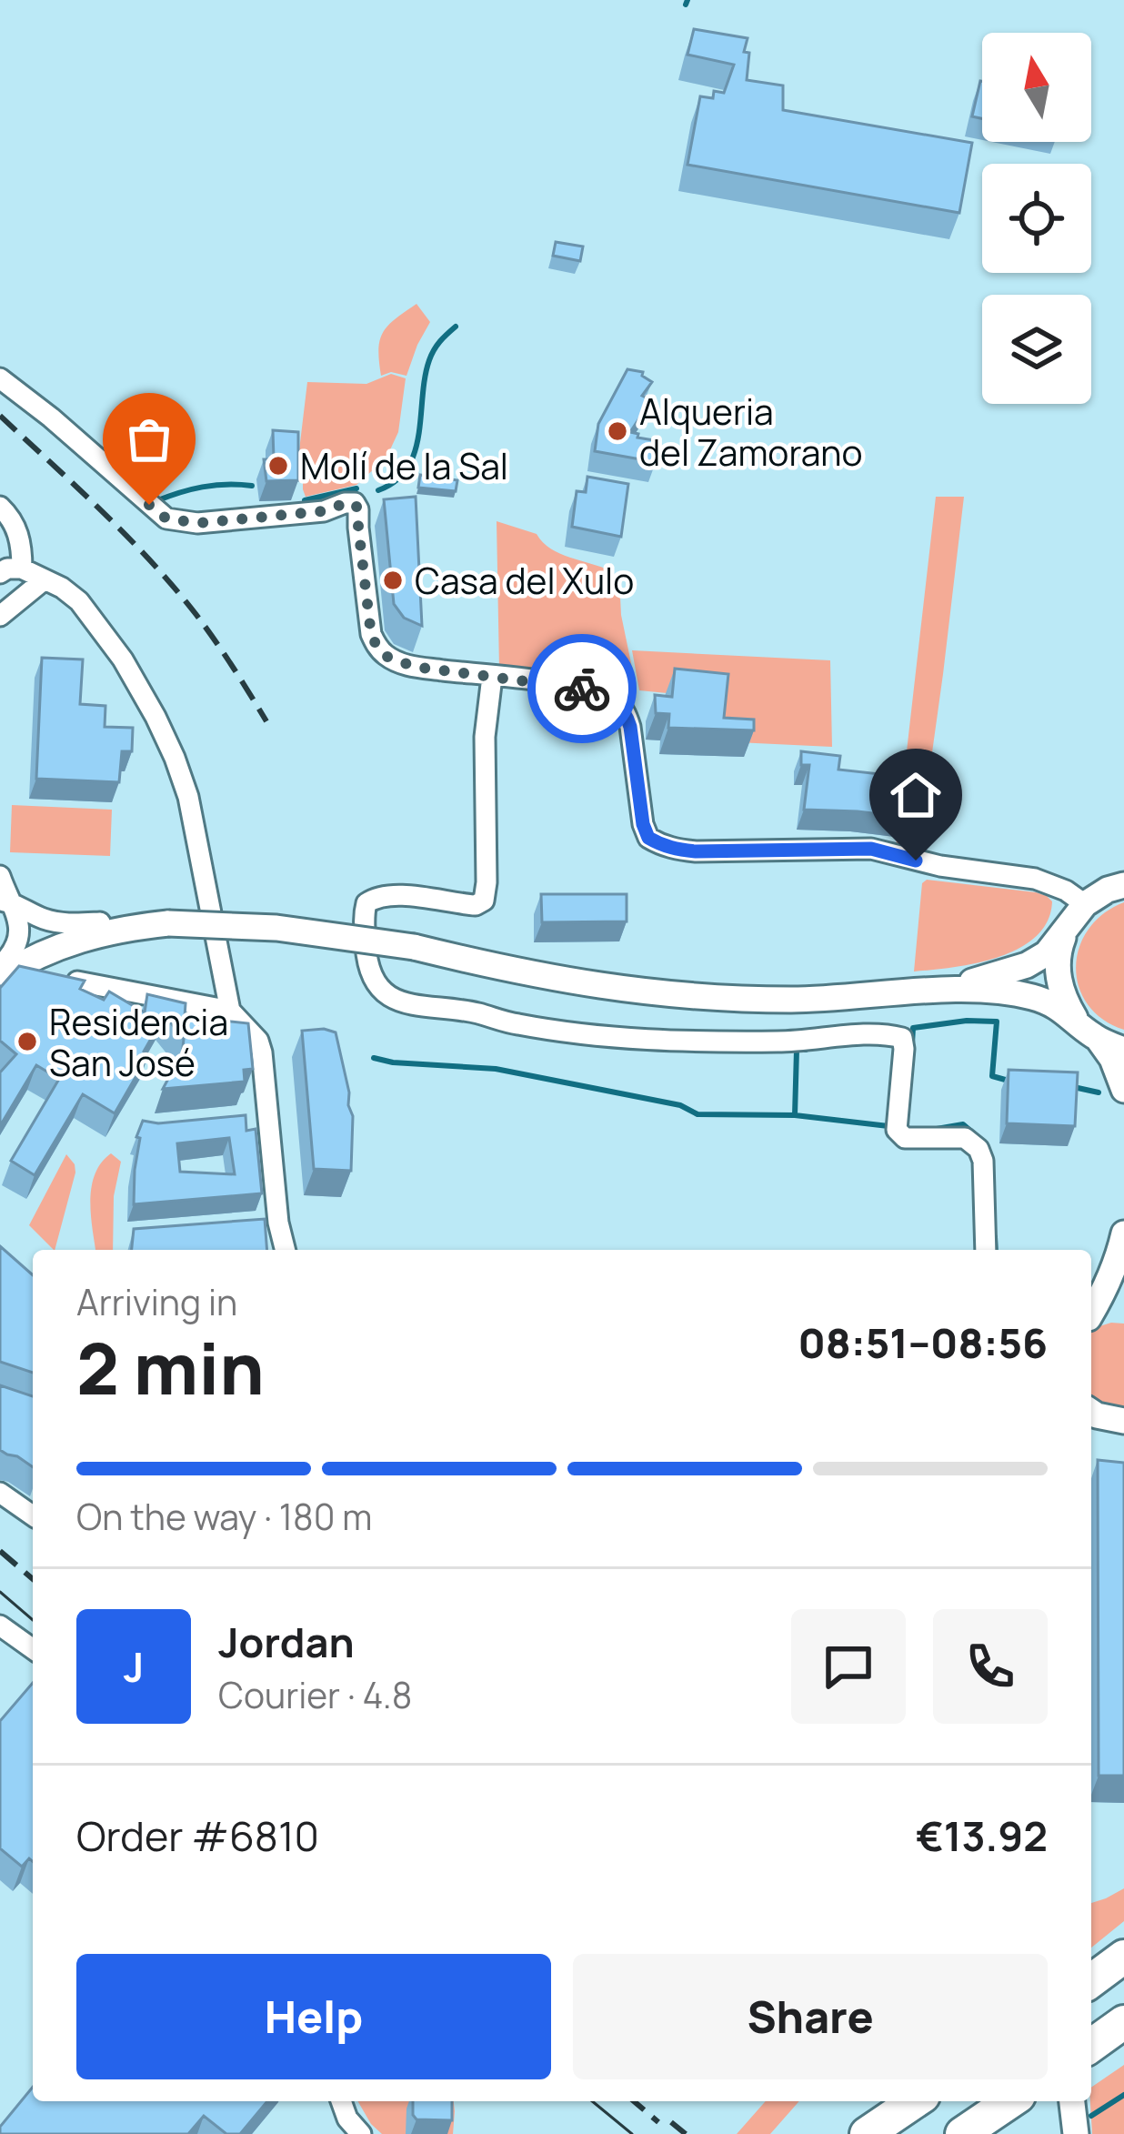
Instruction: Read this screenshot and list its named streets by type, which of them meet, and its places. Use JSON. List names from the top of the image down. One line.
{"places":["Alqueria del Zamorano","Molí de la Sal","Casa del Xulo","Residencia San José"],"north":"top","page":{"heading":["2 min","Arriving in","08:51–08:56"],"panel":["Jordan","Courier · 4.8","Order #6810","€13.92"],"bar":"On the way · 180 m","round":"J","buttons":["Help","Share"]}}
